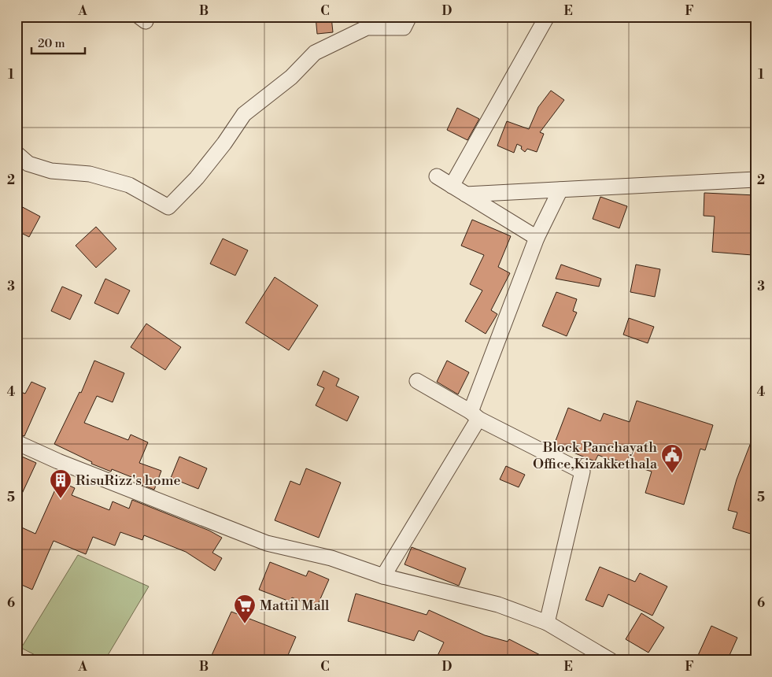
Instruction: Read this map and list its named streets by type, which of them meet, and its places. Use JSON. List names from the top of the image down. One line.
{"places":{"public building":["Block Panchayath Office,Kizakkethala"],"building":["RisuRizz's home"],"supermarket":["Mattil Mall"]},"scale_bar":"20 m","grid":{"columns":["A","B","C","D","E","F"],"rows":["1","2","3","4","5","6"]}}
